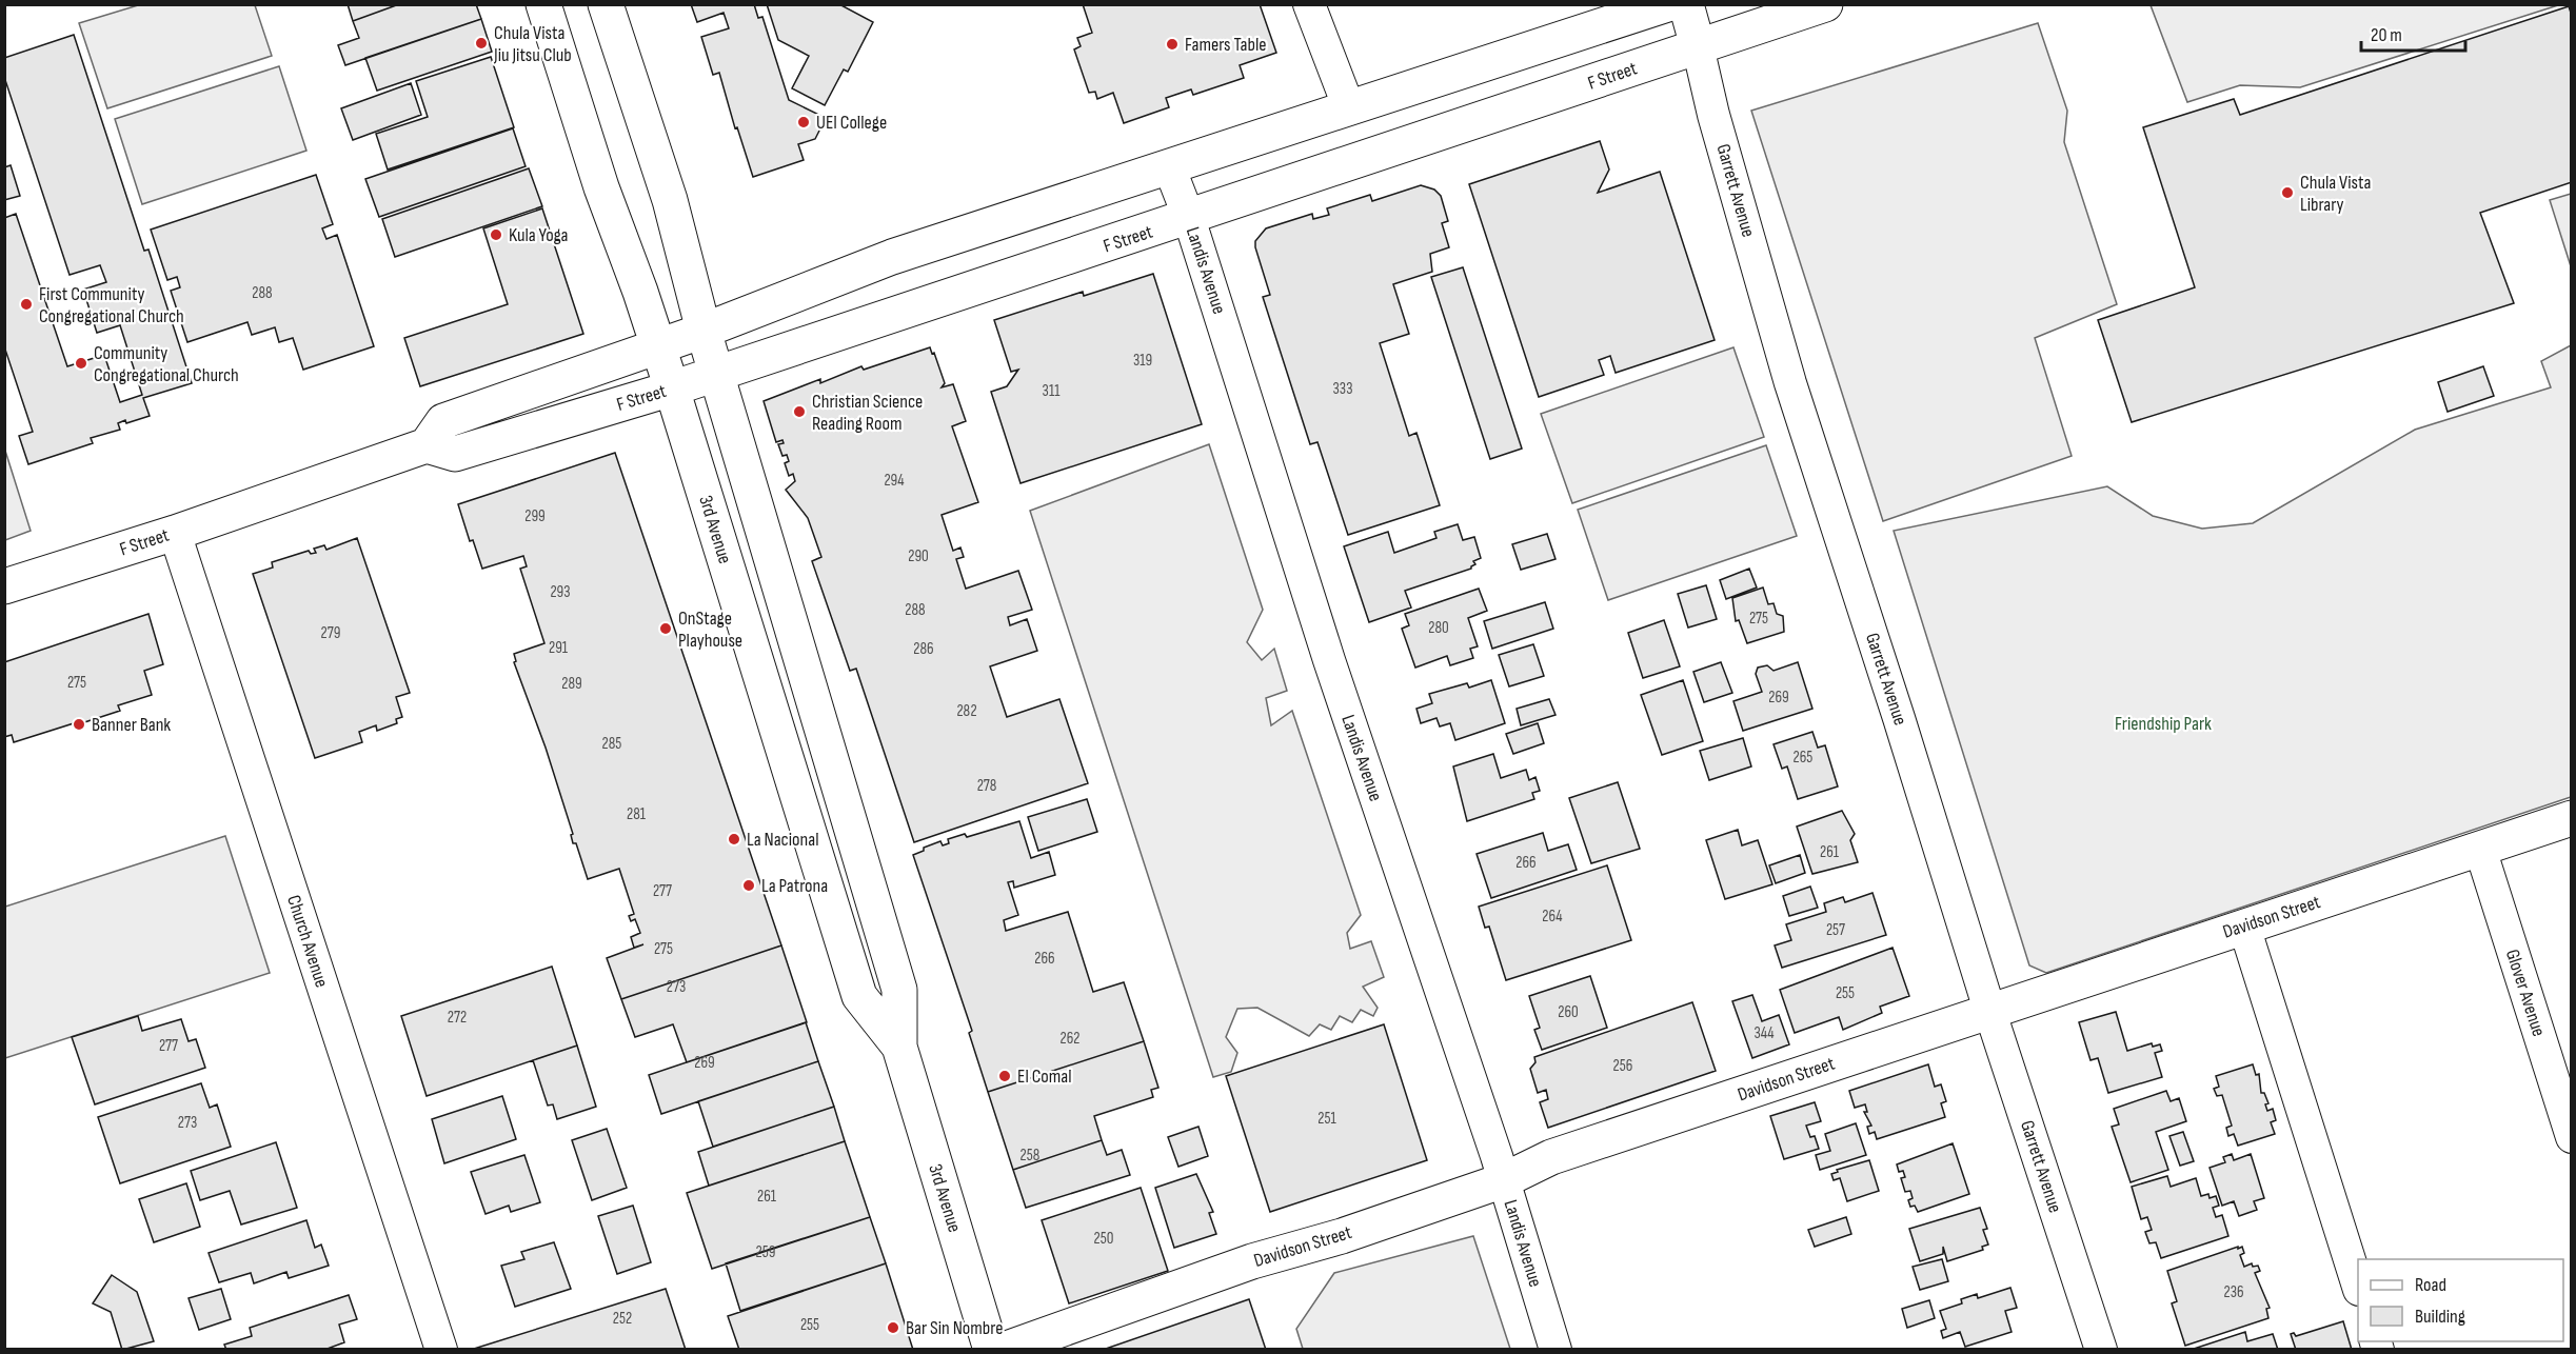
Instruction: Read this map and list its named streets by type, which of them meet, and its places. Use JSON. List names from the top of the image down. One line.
{"streets":{"main road":["F Street","Garrett Avenue","3rd Avenue","Davidson Street"],"street":["Landis Avenue","Church Avenue","Glover Avenue"]},"crossings":[["F Street","Garrett Avenue"],["F Street","Landis Avenue"],["F Street","3rd Avenue"],["F Street","Church Avenue"],["Garrett Avenue","Davidson Street"],["Landis Avenue","Davidson Street"],["Davidson Street","Glover Avenue"]],"parks":["Friendship Park"],"places":["Chula Vista Jiu Jitsu Club","Famers Table","UEI College","Chula Vista Library","Kula Yoga","First Community Congregational Church","Community Congregational Church","Christian Science Reading Room","OnStage Playhouse","Banner Bank","La Nacional","La Patrona","El Comal","Bar Sin Nombre"],"house_numbers":["288","319","333","311","294","299","290","293","288","275","280","279","291","286","275","289","269","282","285","265","278","281","261","266","277","264","257","275","266","273","255","260","272","344","262","277","269","256","251","273","258","261","250","259","236","252","255"],"legend":["Road","Building"],"scale_bar":"20 m"}
